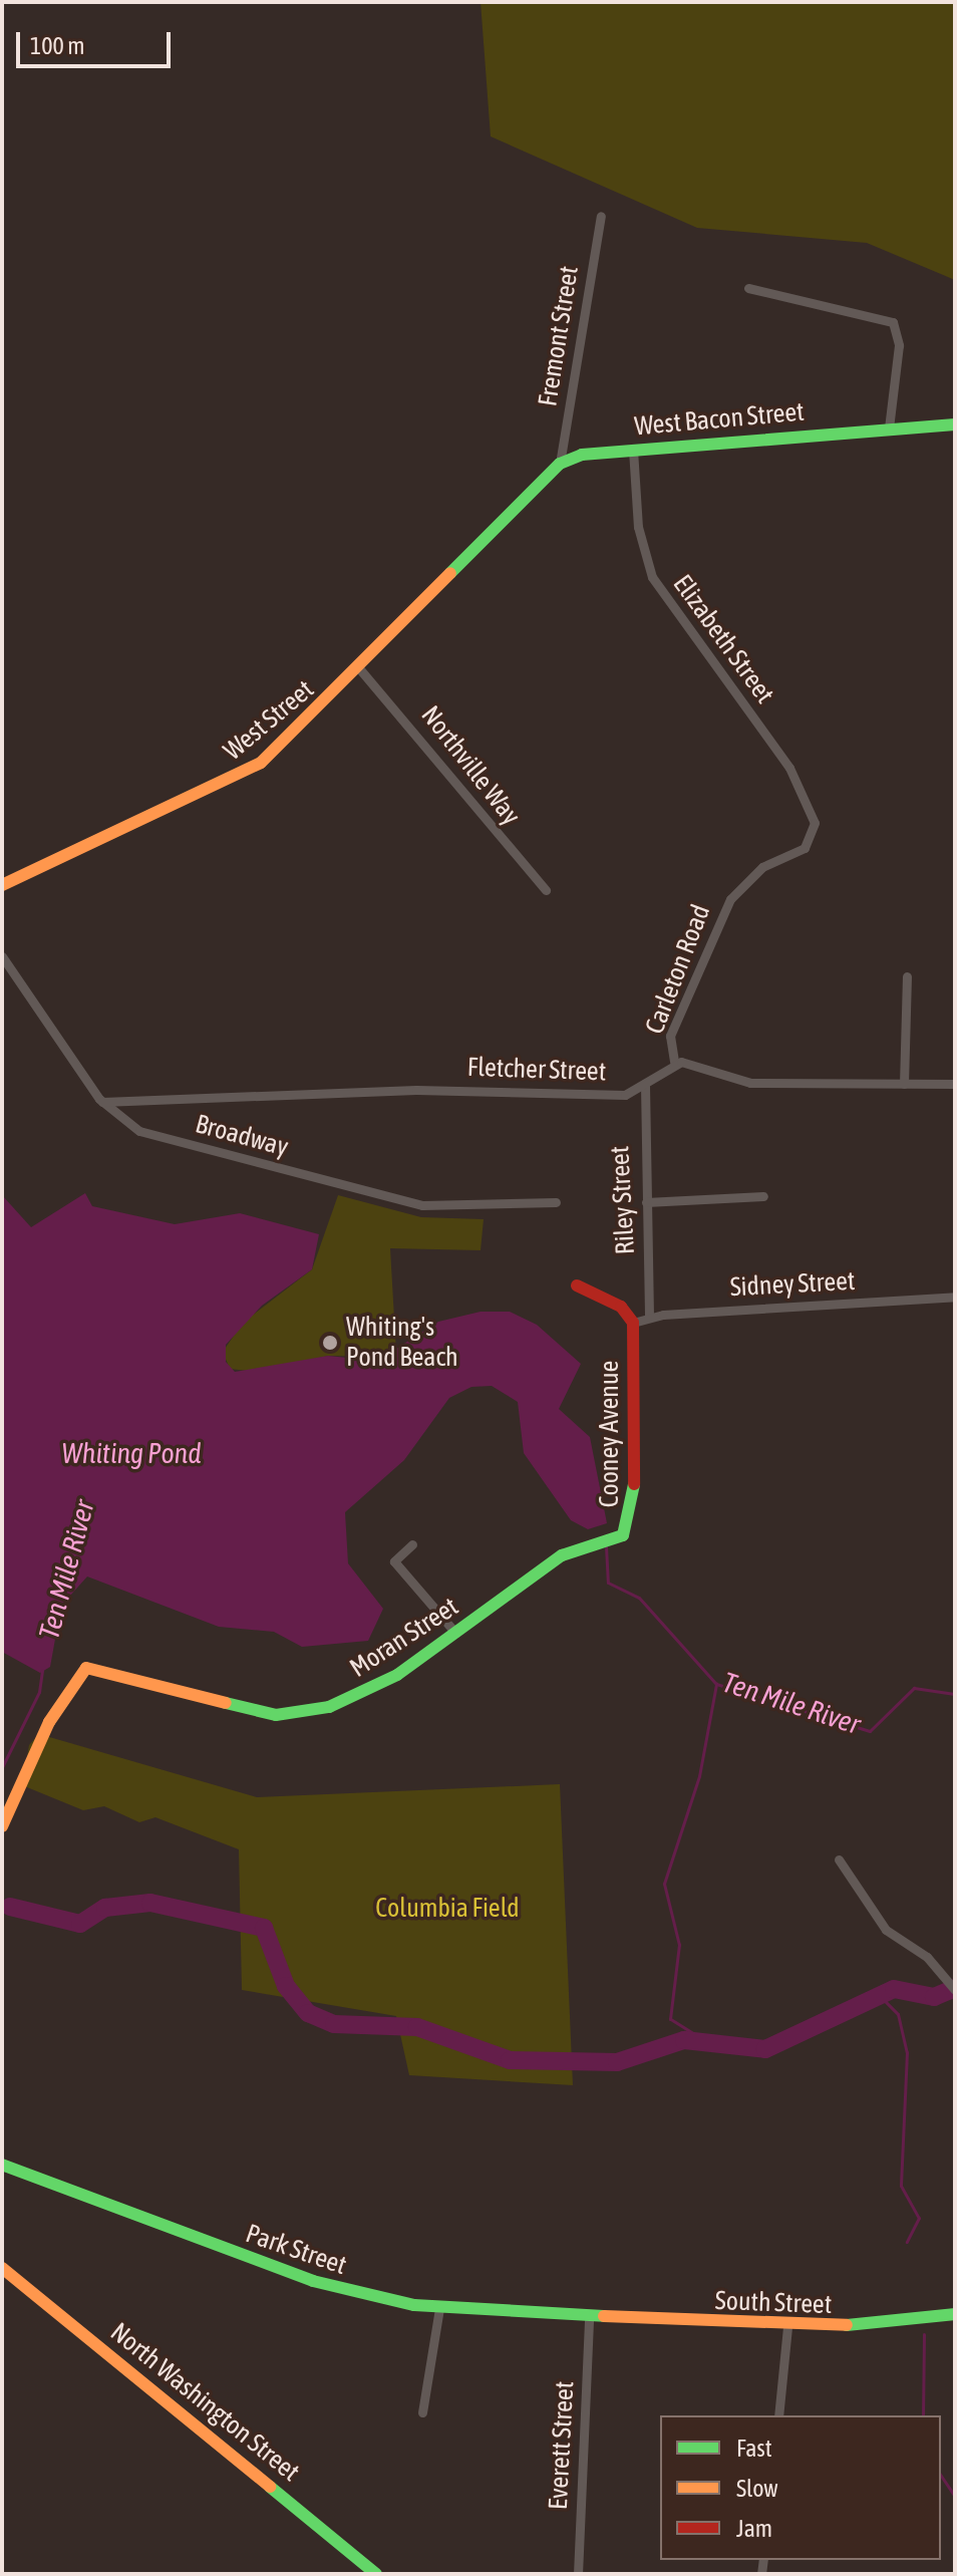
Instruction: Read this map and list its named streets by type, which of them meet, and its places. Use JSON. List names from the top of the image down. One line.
{"streets":{"street":["Fremont Street","West Bacon Street","Elizabeth Street","West Street","Northville Way","Carleton Road","Fletcher Street","Broadway","Riley Street","Sidney Street","Cooney Avenue","Moran Street","Park Street","South Street","North Washington Street","Everett Street"]},"crossings":[["Fremont Street","West Bacon Street"],["Fremont Street","West Street"],["West Bacon Street","Elizabeth Street"],["West Bacon Street","West Street"],["Elizabeth Street","Carleton Road"],["West Street","Northville Way"],["Carleton Road","Fletcher Street"],["Fletcher Street","Broadway"],["Fletcher Street","Riley Street"],["Riley Street","Sidney Street"],["Sidney Street","Cooney Avenue"],["Cooney Avenue","Moran Street"],["Park Street","South Street"],["Park Street","Everett Street"],["South Street","Everett Street"]],"water":["Whiting Pond","Ten Mile River"],"parks":["Columbia Field"],"places":["Whiting's Pond Beach"],"legend":["Fast","Slow","Jam"],"scale_bar":"100 m"}
